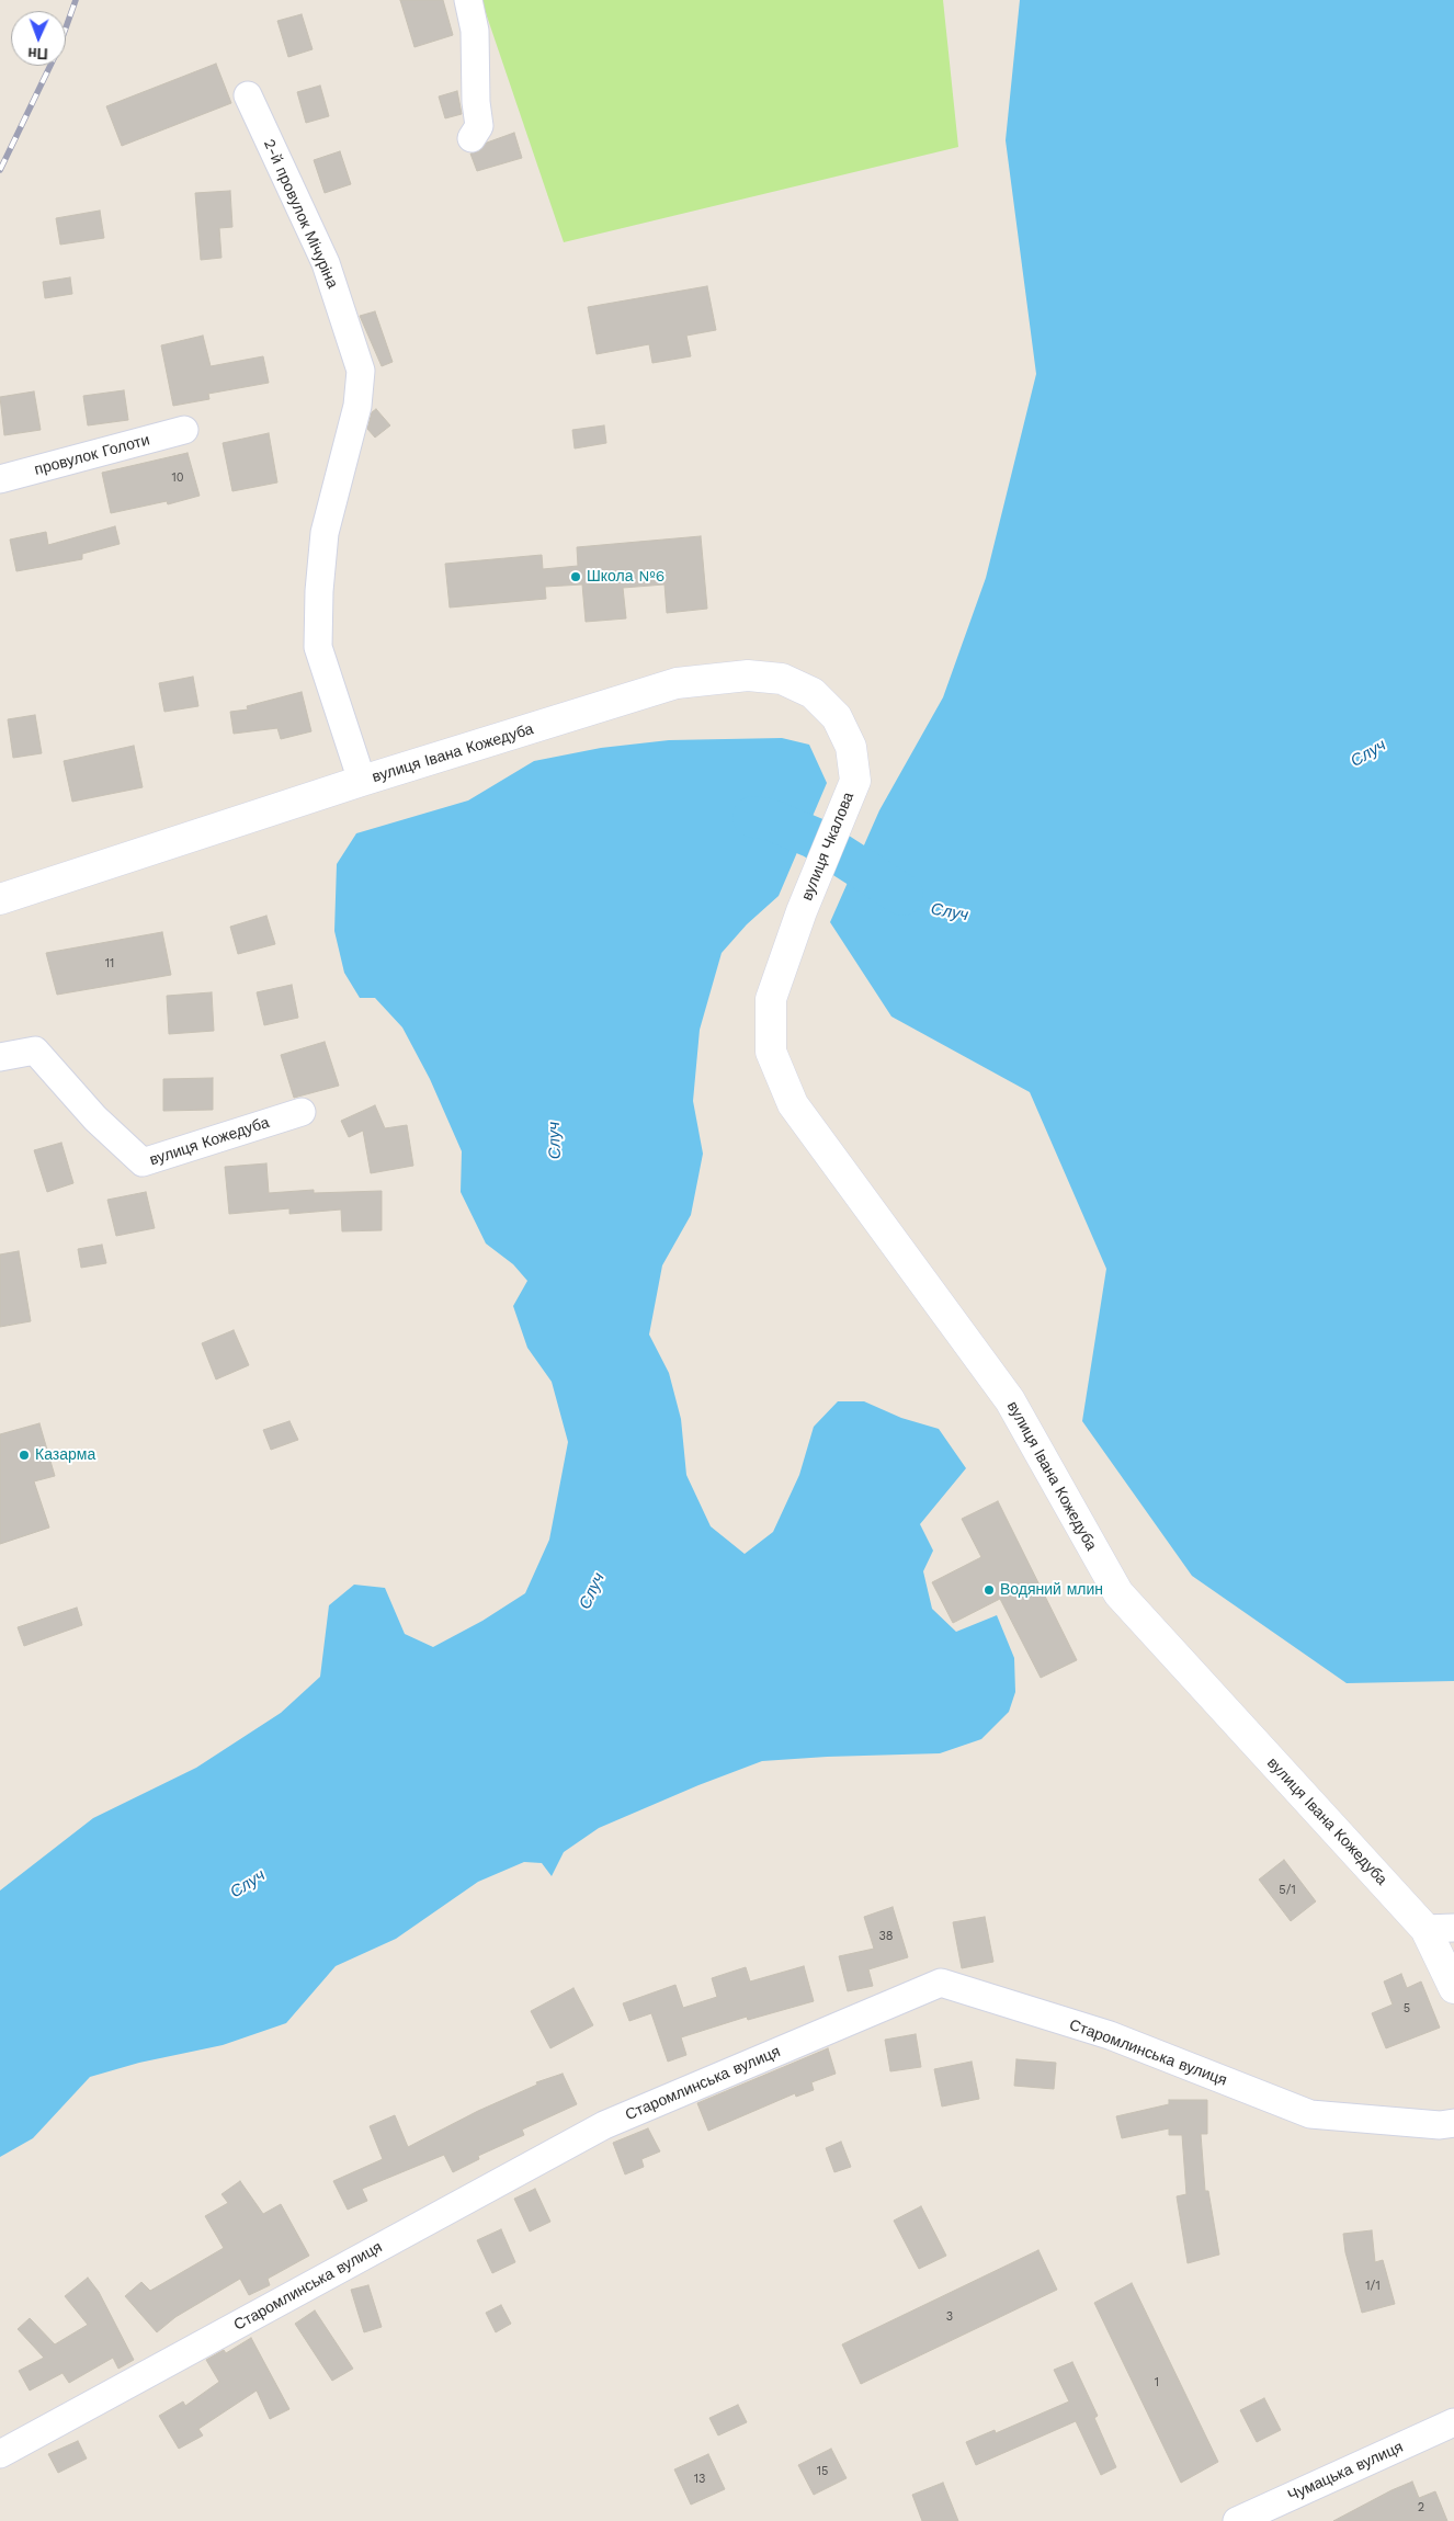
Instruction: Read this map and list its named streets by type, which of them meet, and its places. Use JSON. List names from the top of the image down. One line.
{"streets":{"main road":["вулиця Івана Кожедуба","вулиця Чкалова"],"street":["2-й провулок Мічуріна","провулок Голоти","вулиця Кожедуба","Старомлинська вулиця","Чумацька вулиця"]},"crossings":[["2-й провулок Мічуріна","вулиця Івана Кожедуба"],["вулиця Івана Кожедуба","вулиця Чкалова"]],"water":["Случ"],"places":["Школа №6","Казарма","Водяний млин"],"house_numbers":["10","11","5/1","38","5","1/1","3","1","15","13","2"],"north":"bottom"}
